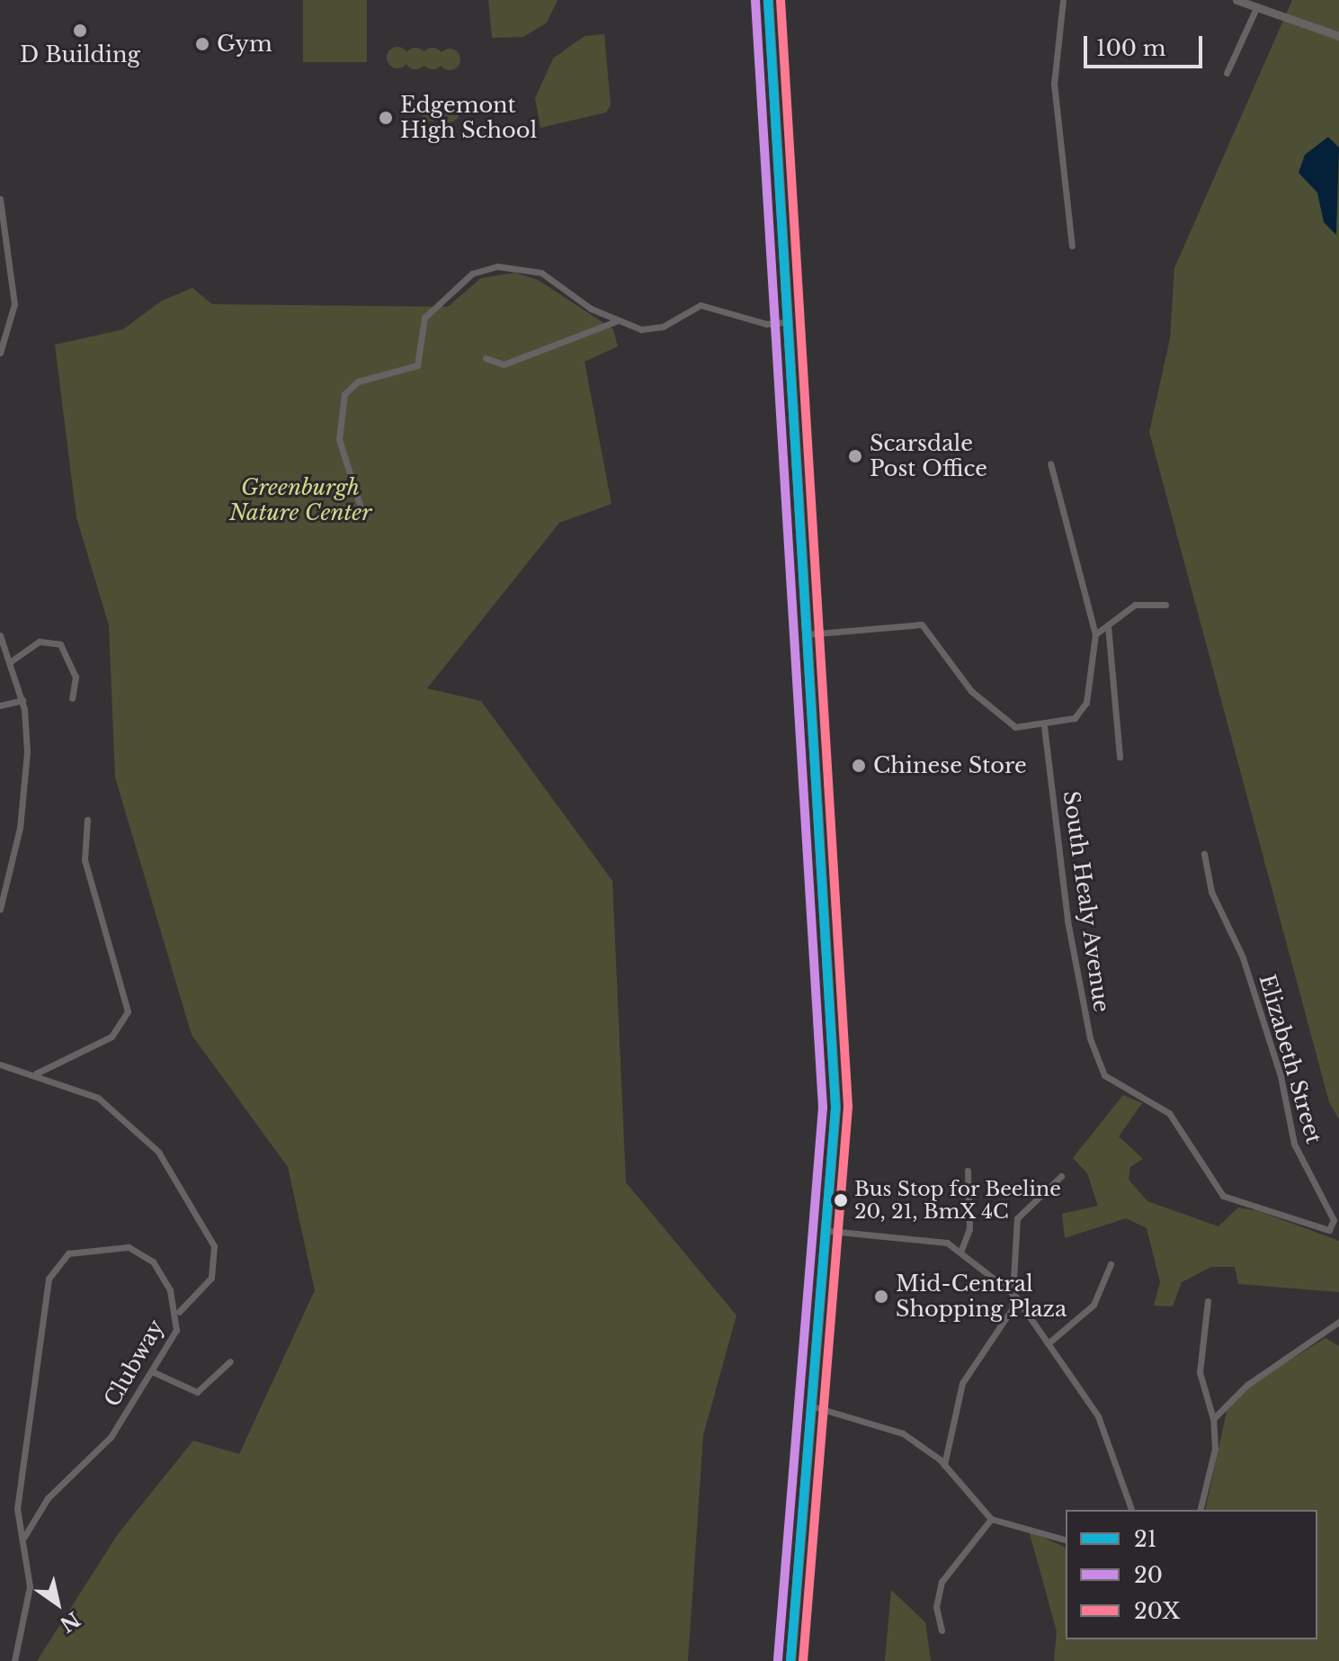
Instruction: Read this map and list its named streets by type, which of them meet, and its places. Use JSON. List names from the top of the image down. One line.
{"streets":{"street":["South Healy Avenue","Elizabeth Street","Clubway"]},"crossings":[["South Healy Avenue","Elizabeth Street"]],"parks":["Greenburgh Nature Center"],"places":["D Building","Gym","Edgemont High School","Scarsdale Post Office","Chinese Store","Bus Stop for Beeline 20, 21, BmX 4C","Mid-Central Shopping Plaza"],"lines":["transit line 21","transit line 20X","transit line 20"],"legend":["21","20","20X"],"scale_bar":"100 m","north":"bottom right"}
